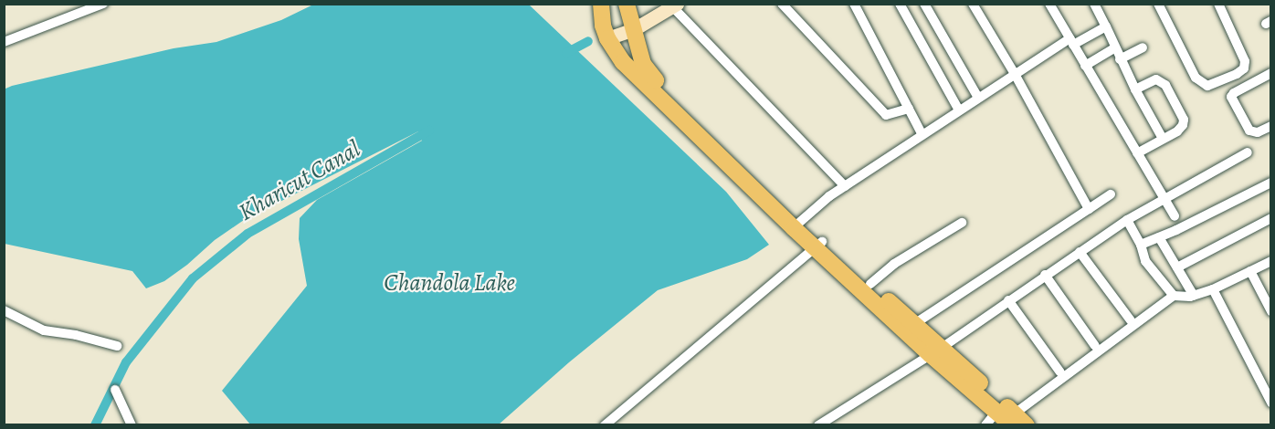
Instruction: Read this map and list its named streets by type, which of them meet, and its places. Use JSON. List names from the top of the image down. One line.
{"water":["Kharicut Canal","Chandola Lake"]}
